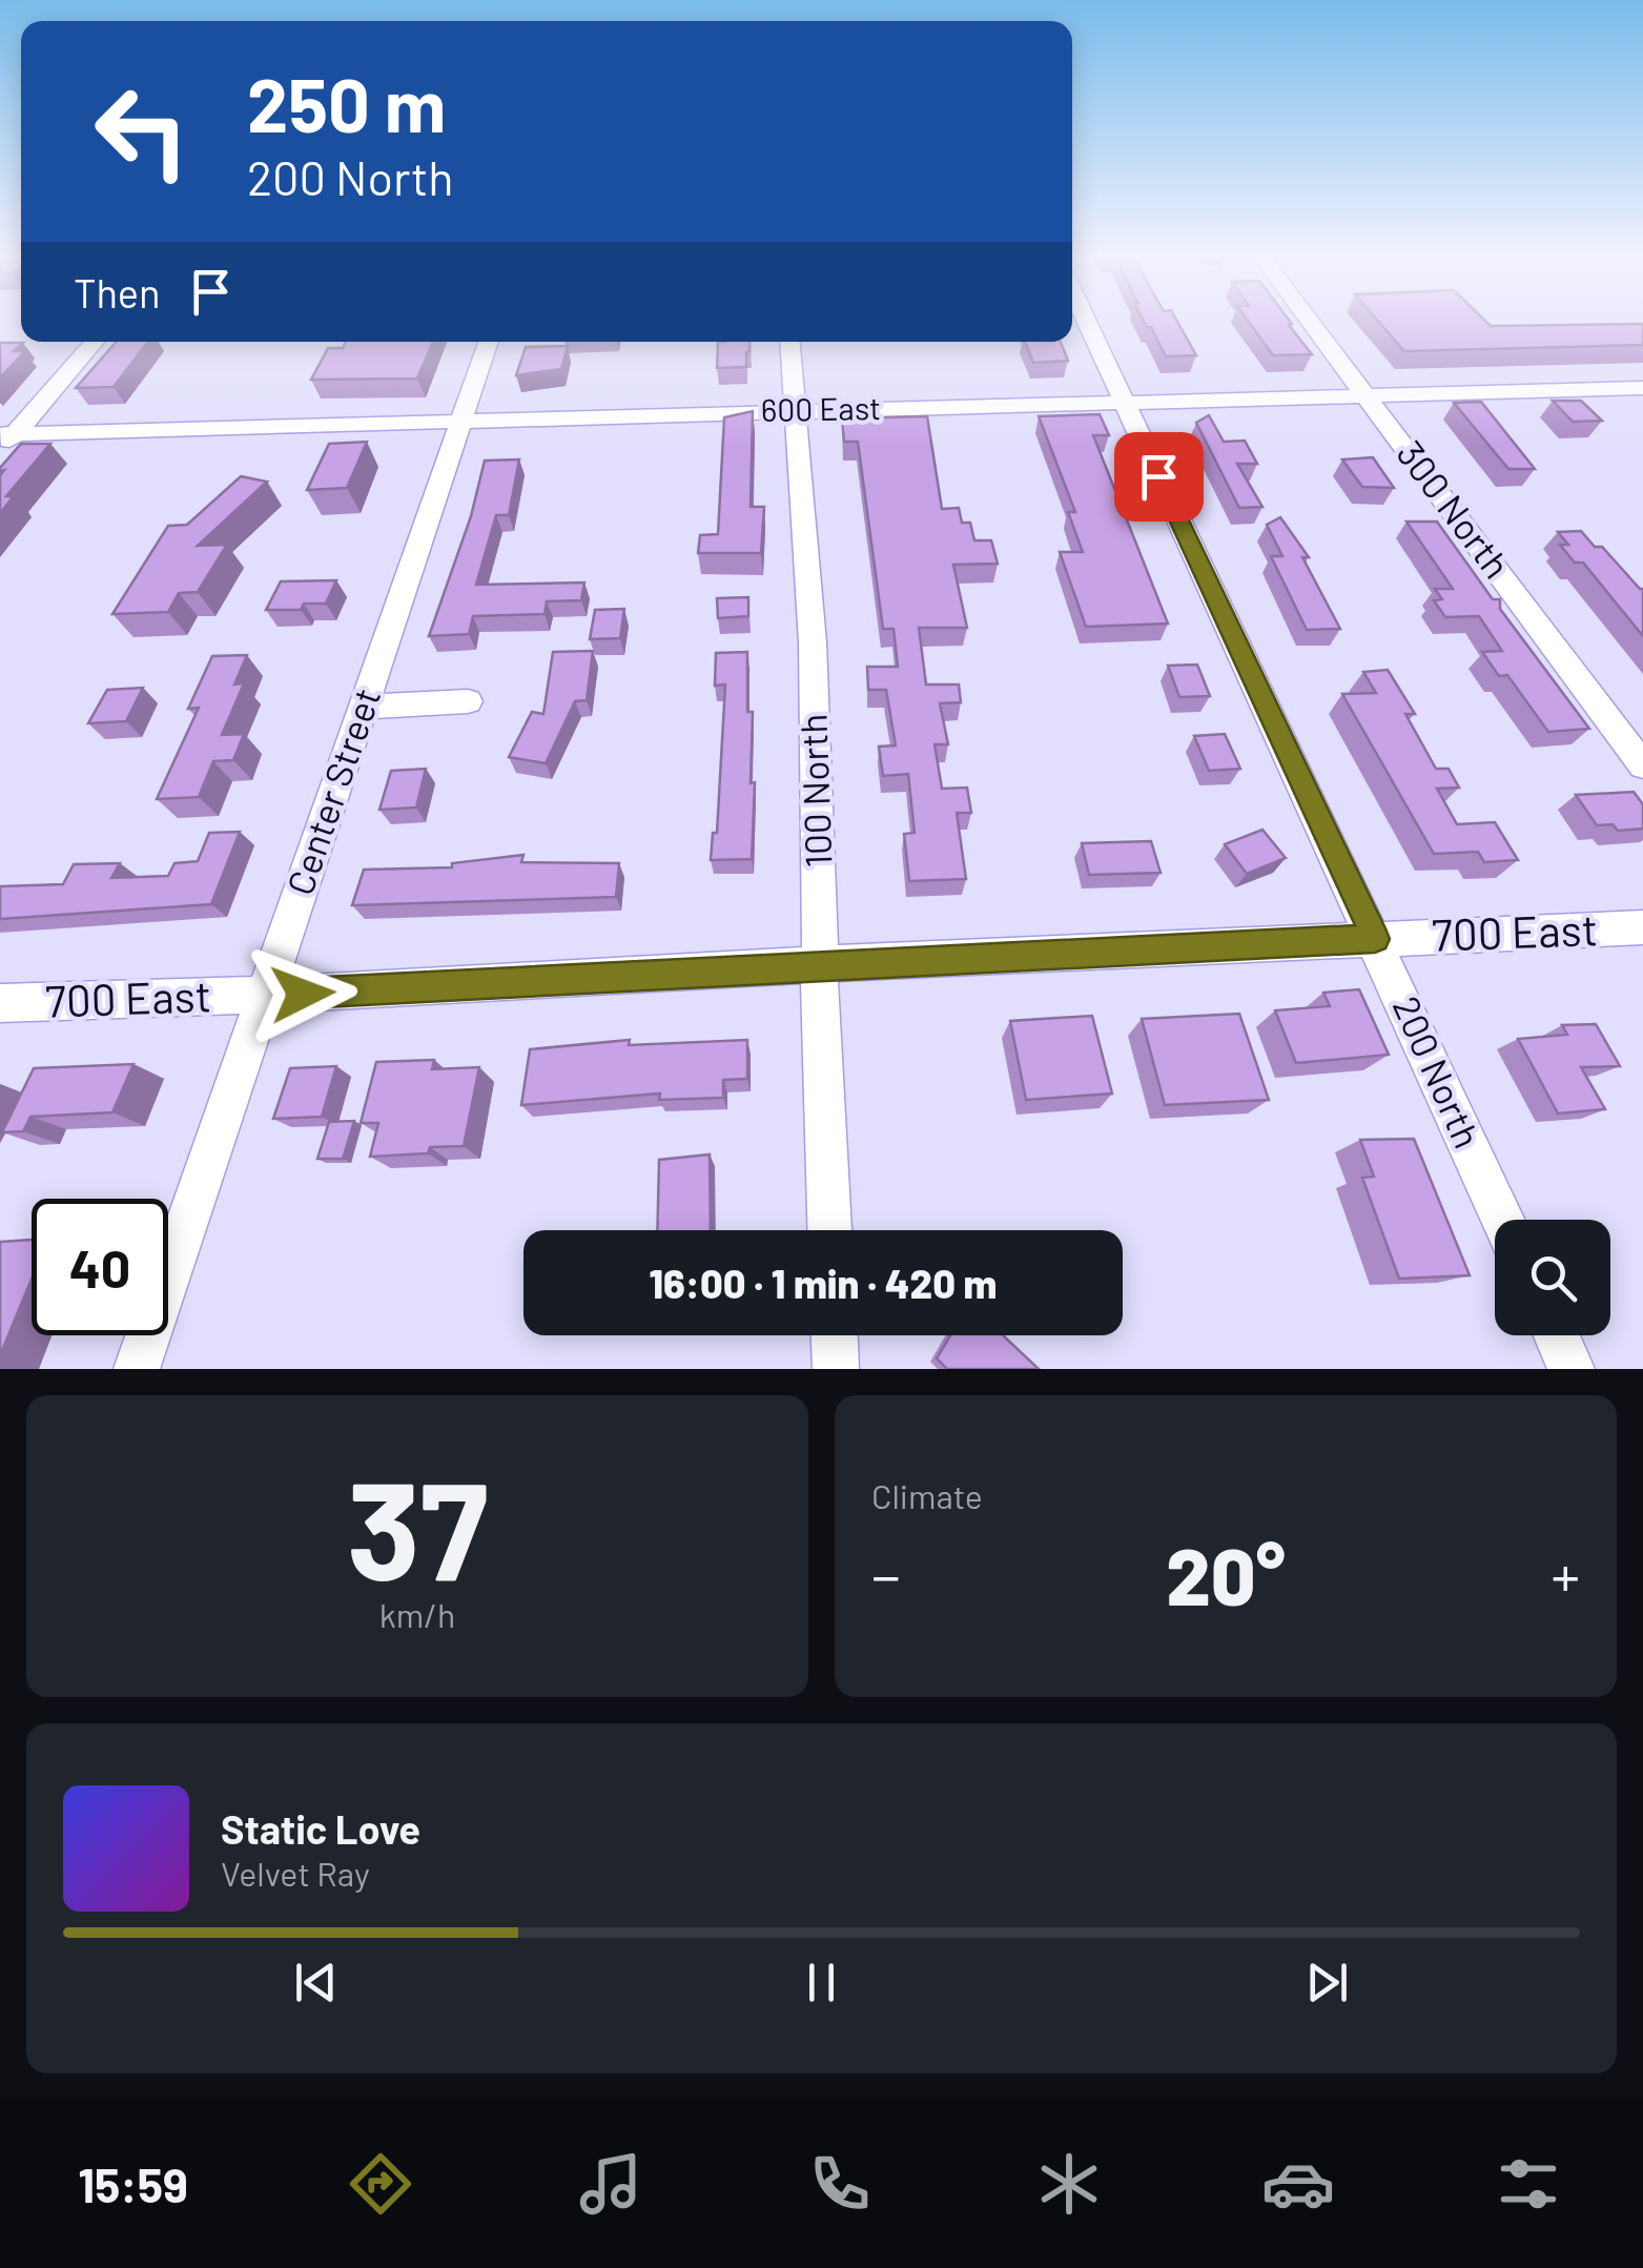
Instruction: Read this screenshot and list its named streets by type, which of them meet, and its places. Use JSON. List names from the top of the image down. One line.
{"streets":{"street":["600 East","300 North","100 North","Center Street","700 East","200 North"]},"crossings":[["600 East","300 North"],["600 East","100 North"],["600 East","Center Street"],["600 East","200 North"],["100 North","700 East"],["Center Street","700 East"],["700 East","200 North"]],"page":{"turn":["250 m","200 North"],"then":"Then","limit":"40","trip":"16:00 · 1 min · 420 m","tile":[["37","km/h"],"Climate"],"heat":["−","20°","+"],"song":["Static Love","Velvet Ray"],"tabs":"15:59"}}
